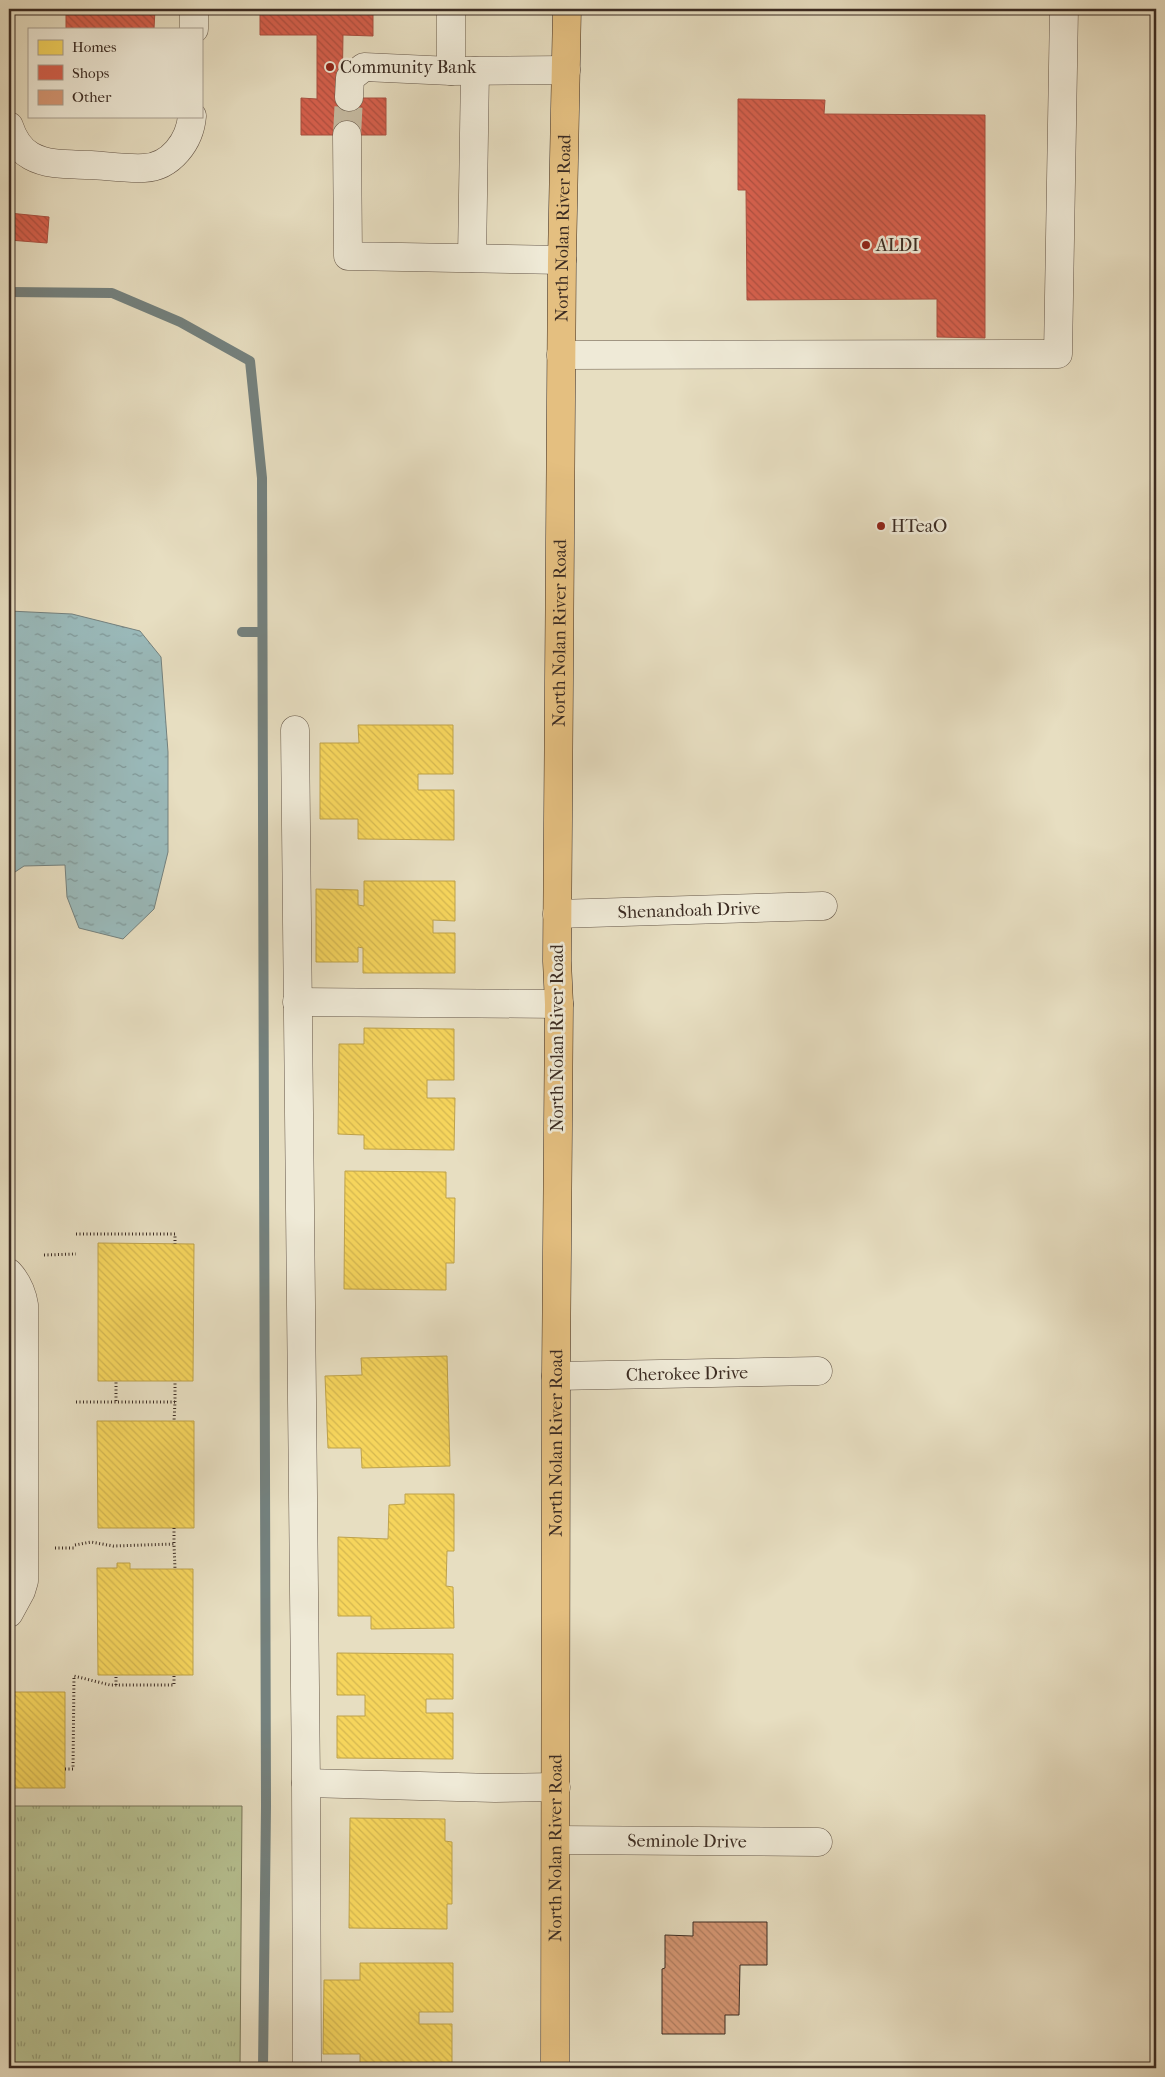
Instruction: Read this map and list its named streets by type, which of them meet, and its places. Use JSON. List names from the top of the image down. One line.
{"streets":{"main road":["North Nolan River Road"],"street":["Shenandoah Drive","Cherokee Drive","Seminole Drive"]},"crossings":[["North Nolan River Road","Shenandoah Drive"],["North Nolan River Road","Cherokee Drive"],["North Nolan River Road","Seminole Drive"]],"places":["Community Bank","ALDI","HTeaO"],"legend":["Homes","Shops","Other"]}
